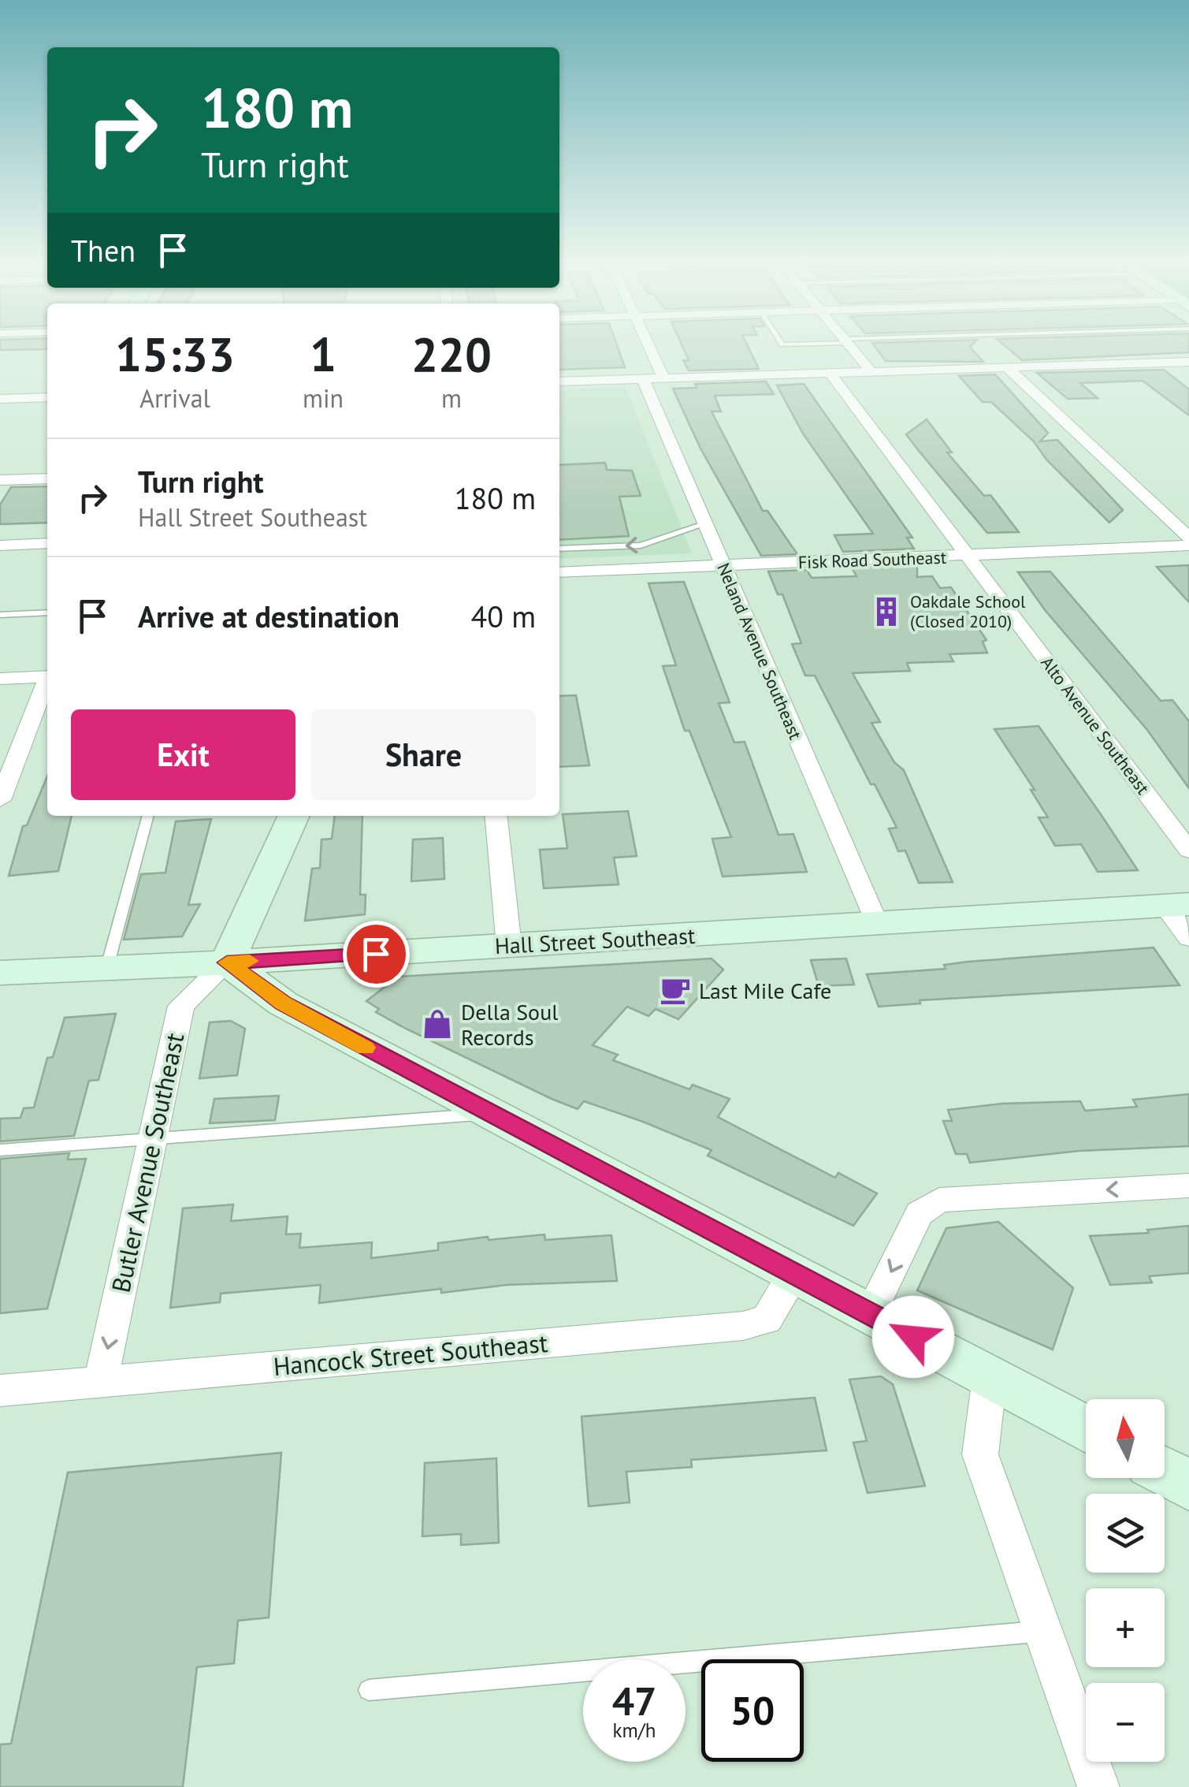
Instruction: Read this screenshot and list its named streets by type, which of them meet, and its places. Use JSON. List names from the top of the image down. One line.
{"streets":{"main road":["Hall Street Southeast"],"street":["Fisk Road Southeast","Neland Avenue Southeast","Alto Avenue Southeast","Butler Avenue Southeast","Hancock Street Southeast"]},"crossings":[["Fisk Road Southeast","Neland Avenue Southeast"],["Fisk Road Southeast","Alto Avenue Southeast"],["Neland Avenue Southeast","Hall Street Southeast"],["Hall Street Southeast","Butler Avenue Southeast"],["Butler Avenue Southeast","Hancock Street Southeast"]],"one_way":["Butler Avenue Southeast"],"places":{"building":["Oakdale School (Closed 2010)"],"cafe":["Last Mile Cafe"],"shop":["Della Soul Records"]},"north":"top","page":{"turn":["180 m","Turn right"],"then":"Then","eta":["15:33","Arrival","1","min","220","m"],"list":[{"name":"Turn right","note":"Hall Street Southeast","value":"180 m"},{"name":"Arrive at destination","value":"40 m"}],"buttons":["Exit","Share"],"map_buttons":["+","−"],"speed":"47 km/h","limit":"50"}}
